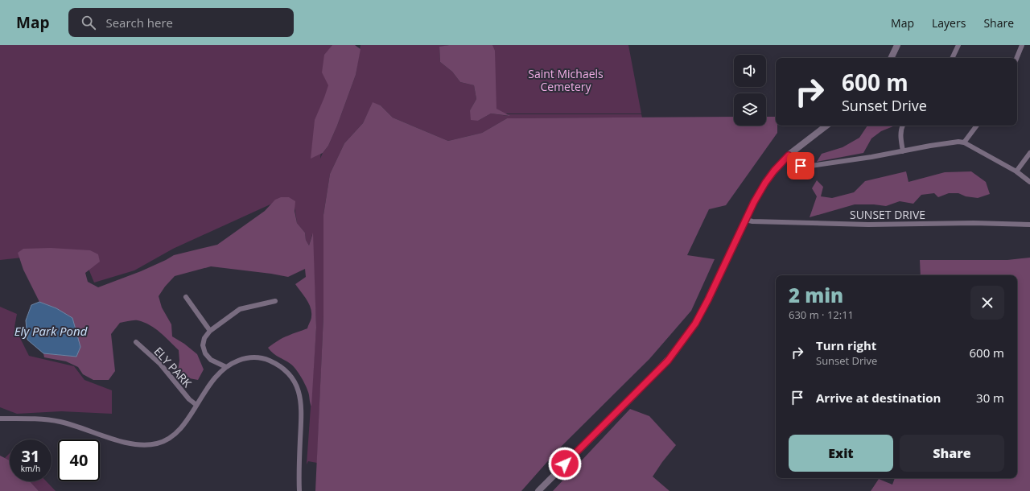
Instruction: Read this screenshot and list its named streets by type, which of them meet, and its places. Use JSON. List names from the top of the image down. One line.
{"streets":{"street":["SUNSET DRIVE","ELY PARK"]},"water":["Ely Park Pond"],"parks":["Saint Michaels Cemetery"],"page":{"header":"Map","search":"Search here","nav":["Map","Layers","Share"],"turn":["600 m","Sunset Drive"],"heading":["2 min","630 m · 12:11"],"list":[{"name":"Turn right","note":"Sunset Drive","value":"600 m"},{"name":"Arrive at destination","value":"30 m"}],"buttons":["Exit","Share"],"speed":"31 km/h","limit":"40"}}
